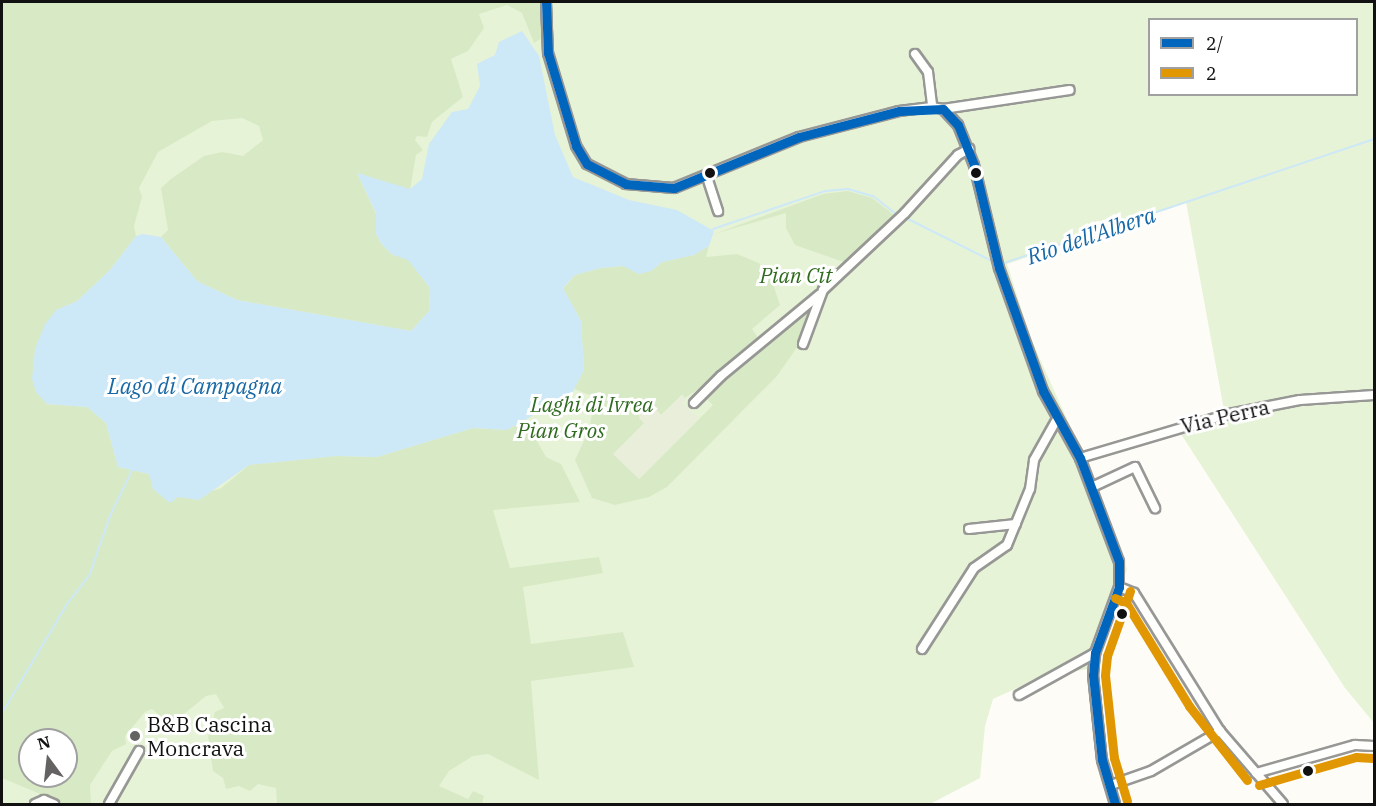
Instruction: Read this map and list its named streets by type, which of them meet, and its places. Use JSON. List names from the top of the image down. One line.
{"streets":{"street":["Via Perra"]},"water":["Rio dell'Albera","Lago di Campagna"],"parks":["Pian Cit","Laghi di Ivrea","Pian Gros"],"places":["B&B Cascina Moncrava"],"lines":["transit line 2/","transit line 2"],"legend":["2/","2"],"north":"top"}
